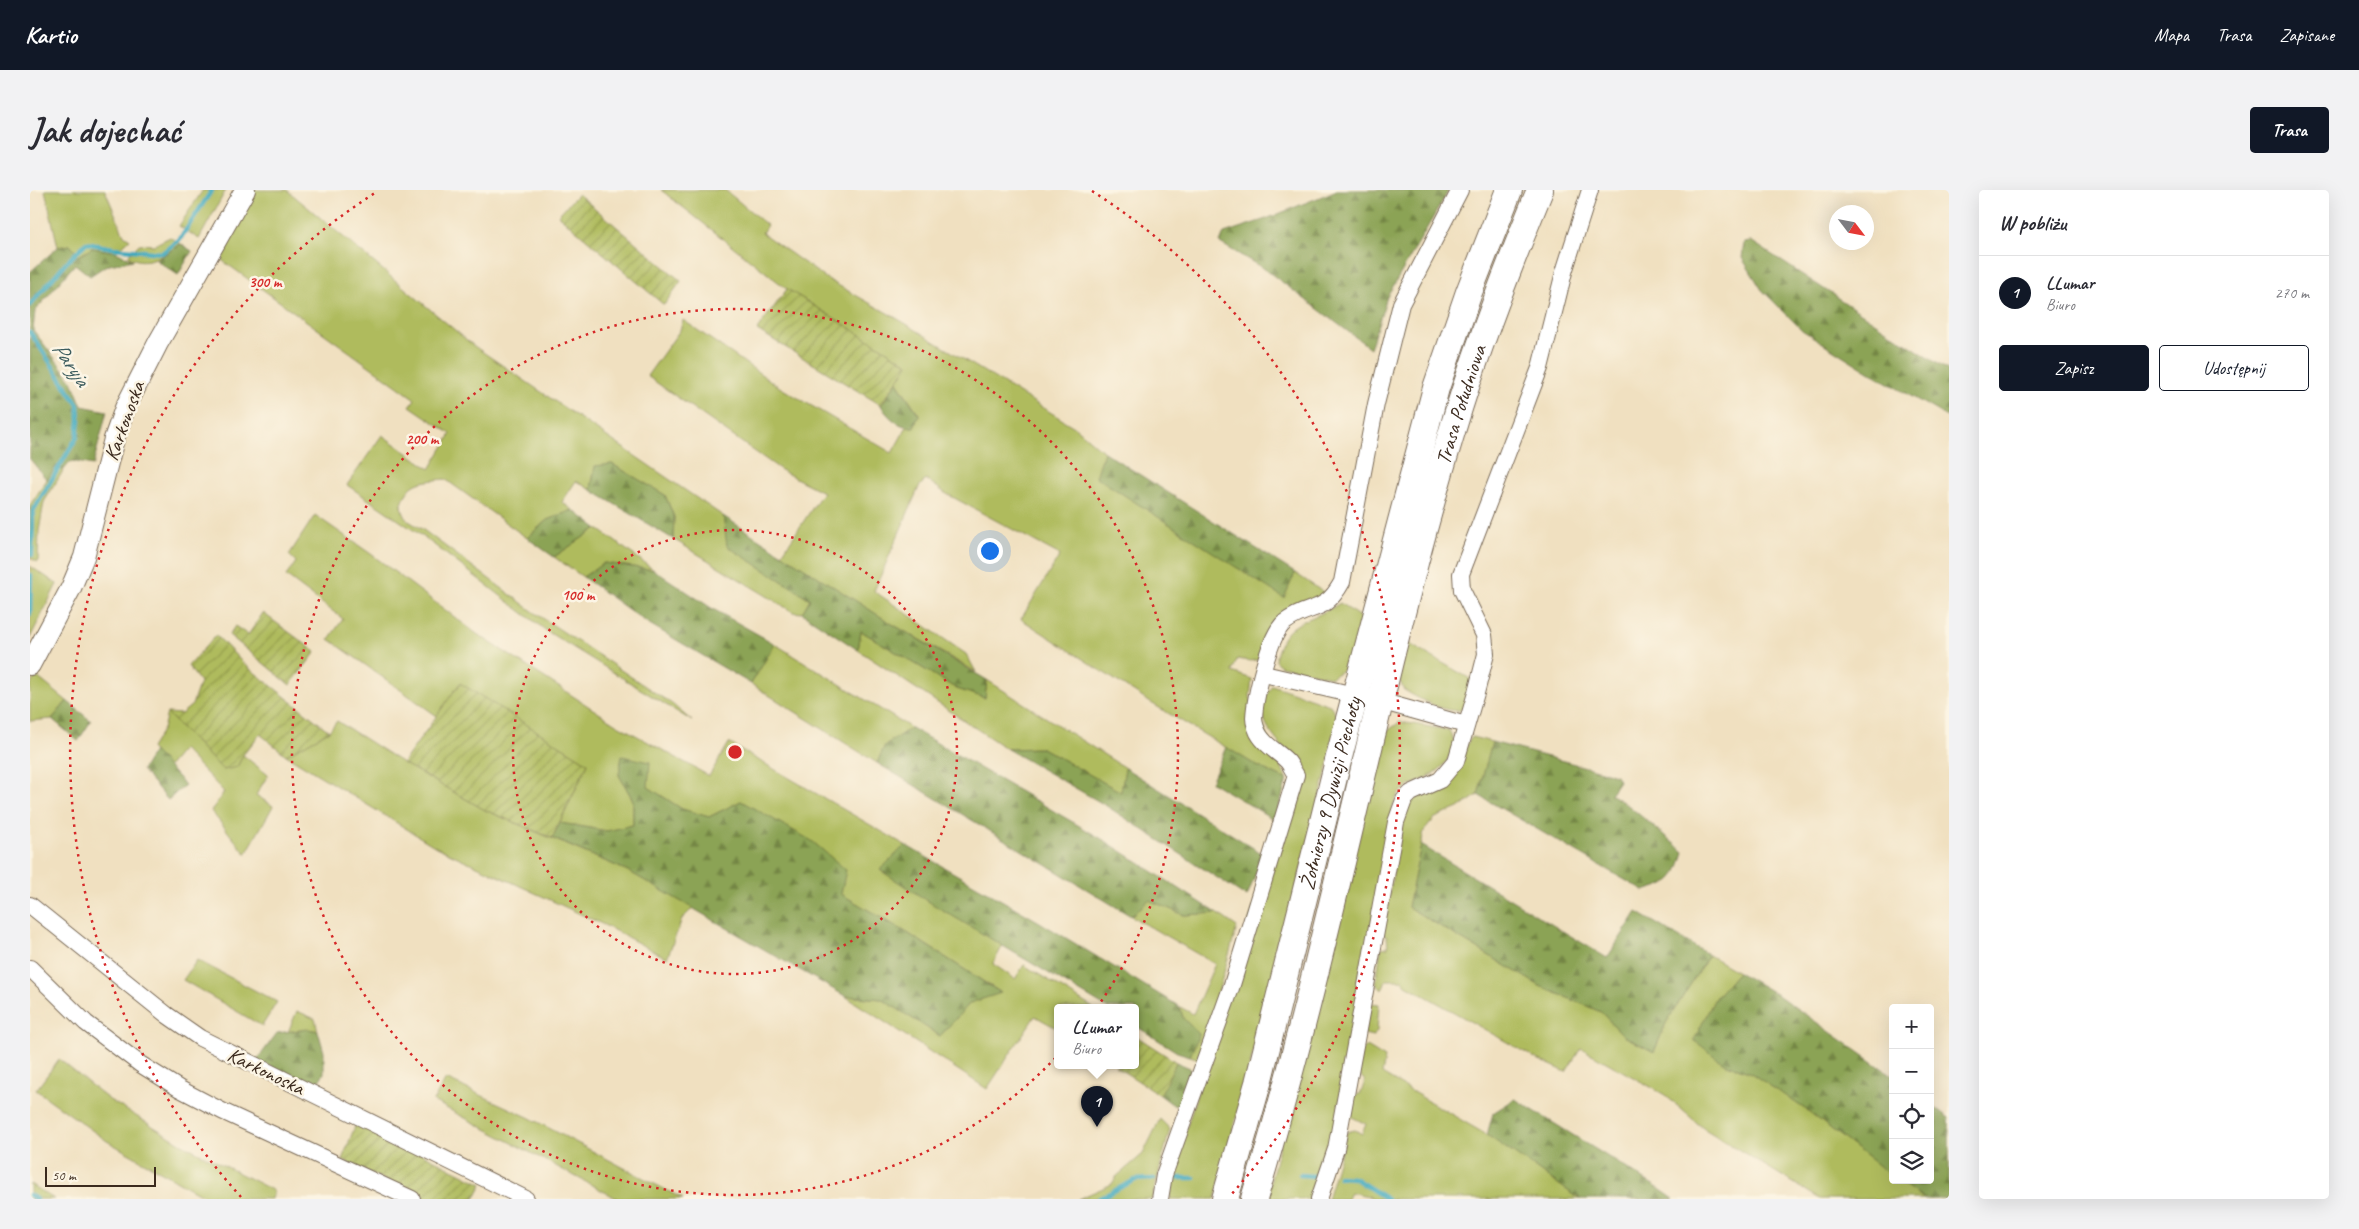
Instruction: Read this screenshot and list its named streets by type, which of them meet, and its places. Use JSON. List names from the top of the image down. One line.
{"streets":{"highway":["Trasa Południowa","Żołnierzy 9 Dywizji Piechoty"],"street":["Karkonoska"]},"crossings":[["Trasa Południowa","Żołnierzy 9 Dywizji Piechoty"]],"water":["Paryja"],"scale_bar":"50 m","north":"bottom right","page":{"header":"Kartio","nav":["Mapa","Trasa","Zapisane"],"buttons":["Trasa",["Zapisz","Udostępnij"]],"title":"Jak dojechać","heading":"W pobliżu","list":[{"mark":"1","name":"LLumar","note":"Biuro","value":"270 m"}],"map_buttons":["+","−"],"popup":["LLumar","Biuro"],"pins":"1","scale":"50 m"},"rings":["300 m","200 m","100 m"]}
